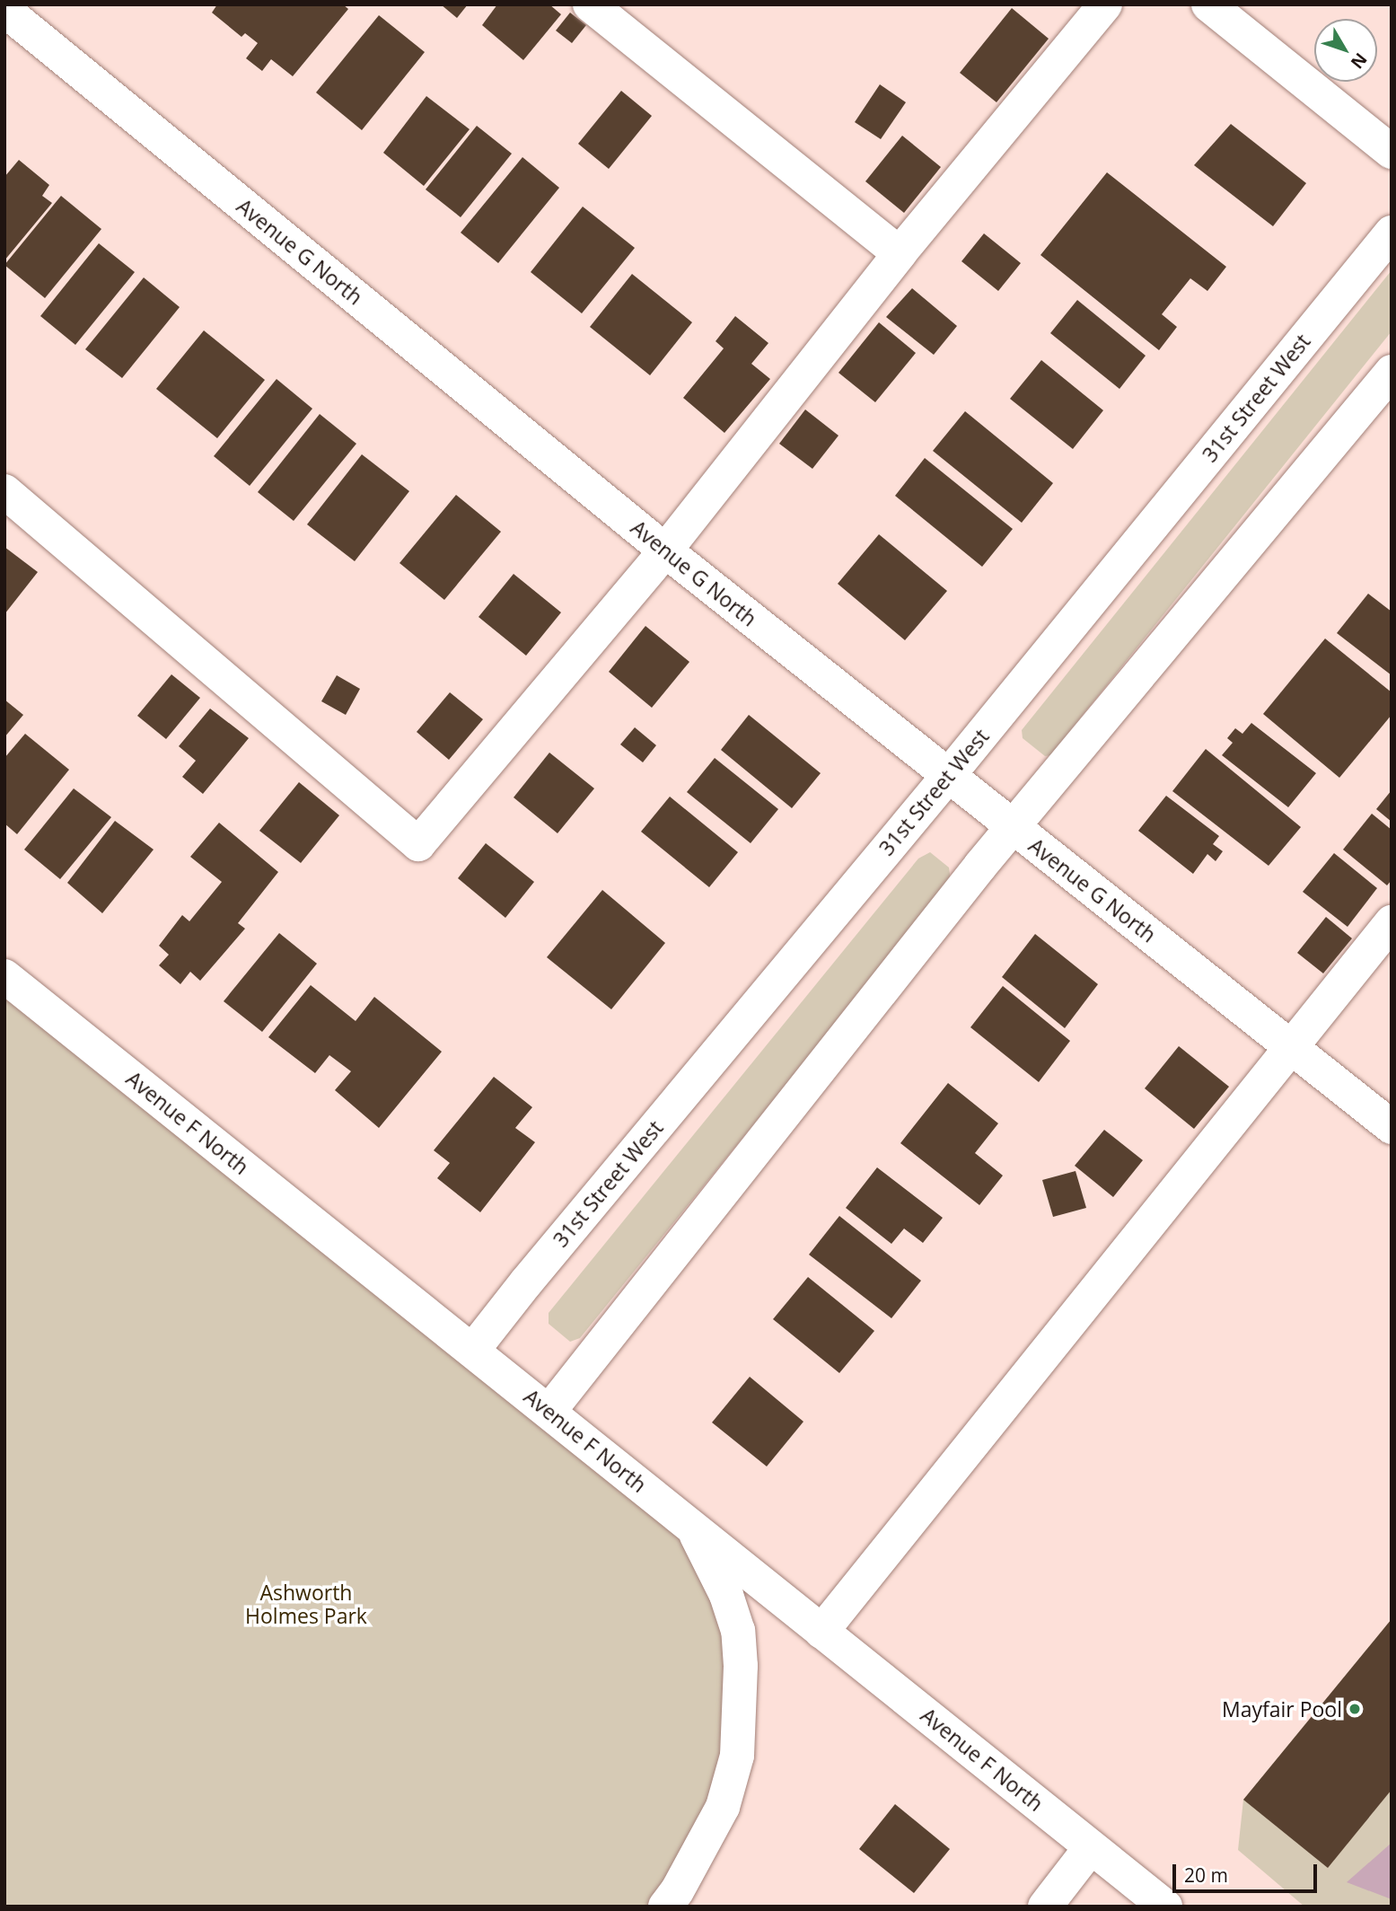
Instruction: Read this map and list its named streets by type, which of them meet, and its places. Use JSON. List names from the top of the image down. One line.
{"streets":{"street":["Avenue G North","31st Street West","Avenue F North"]},"crossings":[["Avenue G North","31st Street West"],["31st Street West","Avenue F North"]],"parks":["Ashworth Holmes Park"],"places":["Mayfair Pool"],"scale_bar":"20 m","north":"bottom right"}
